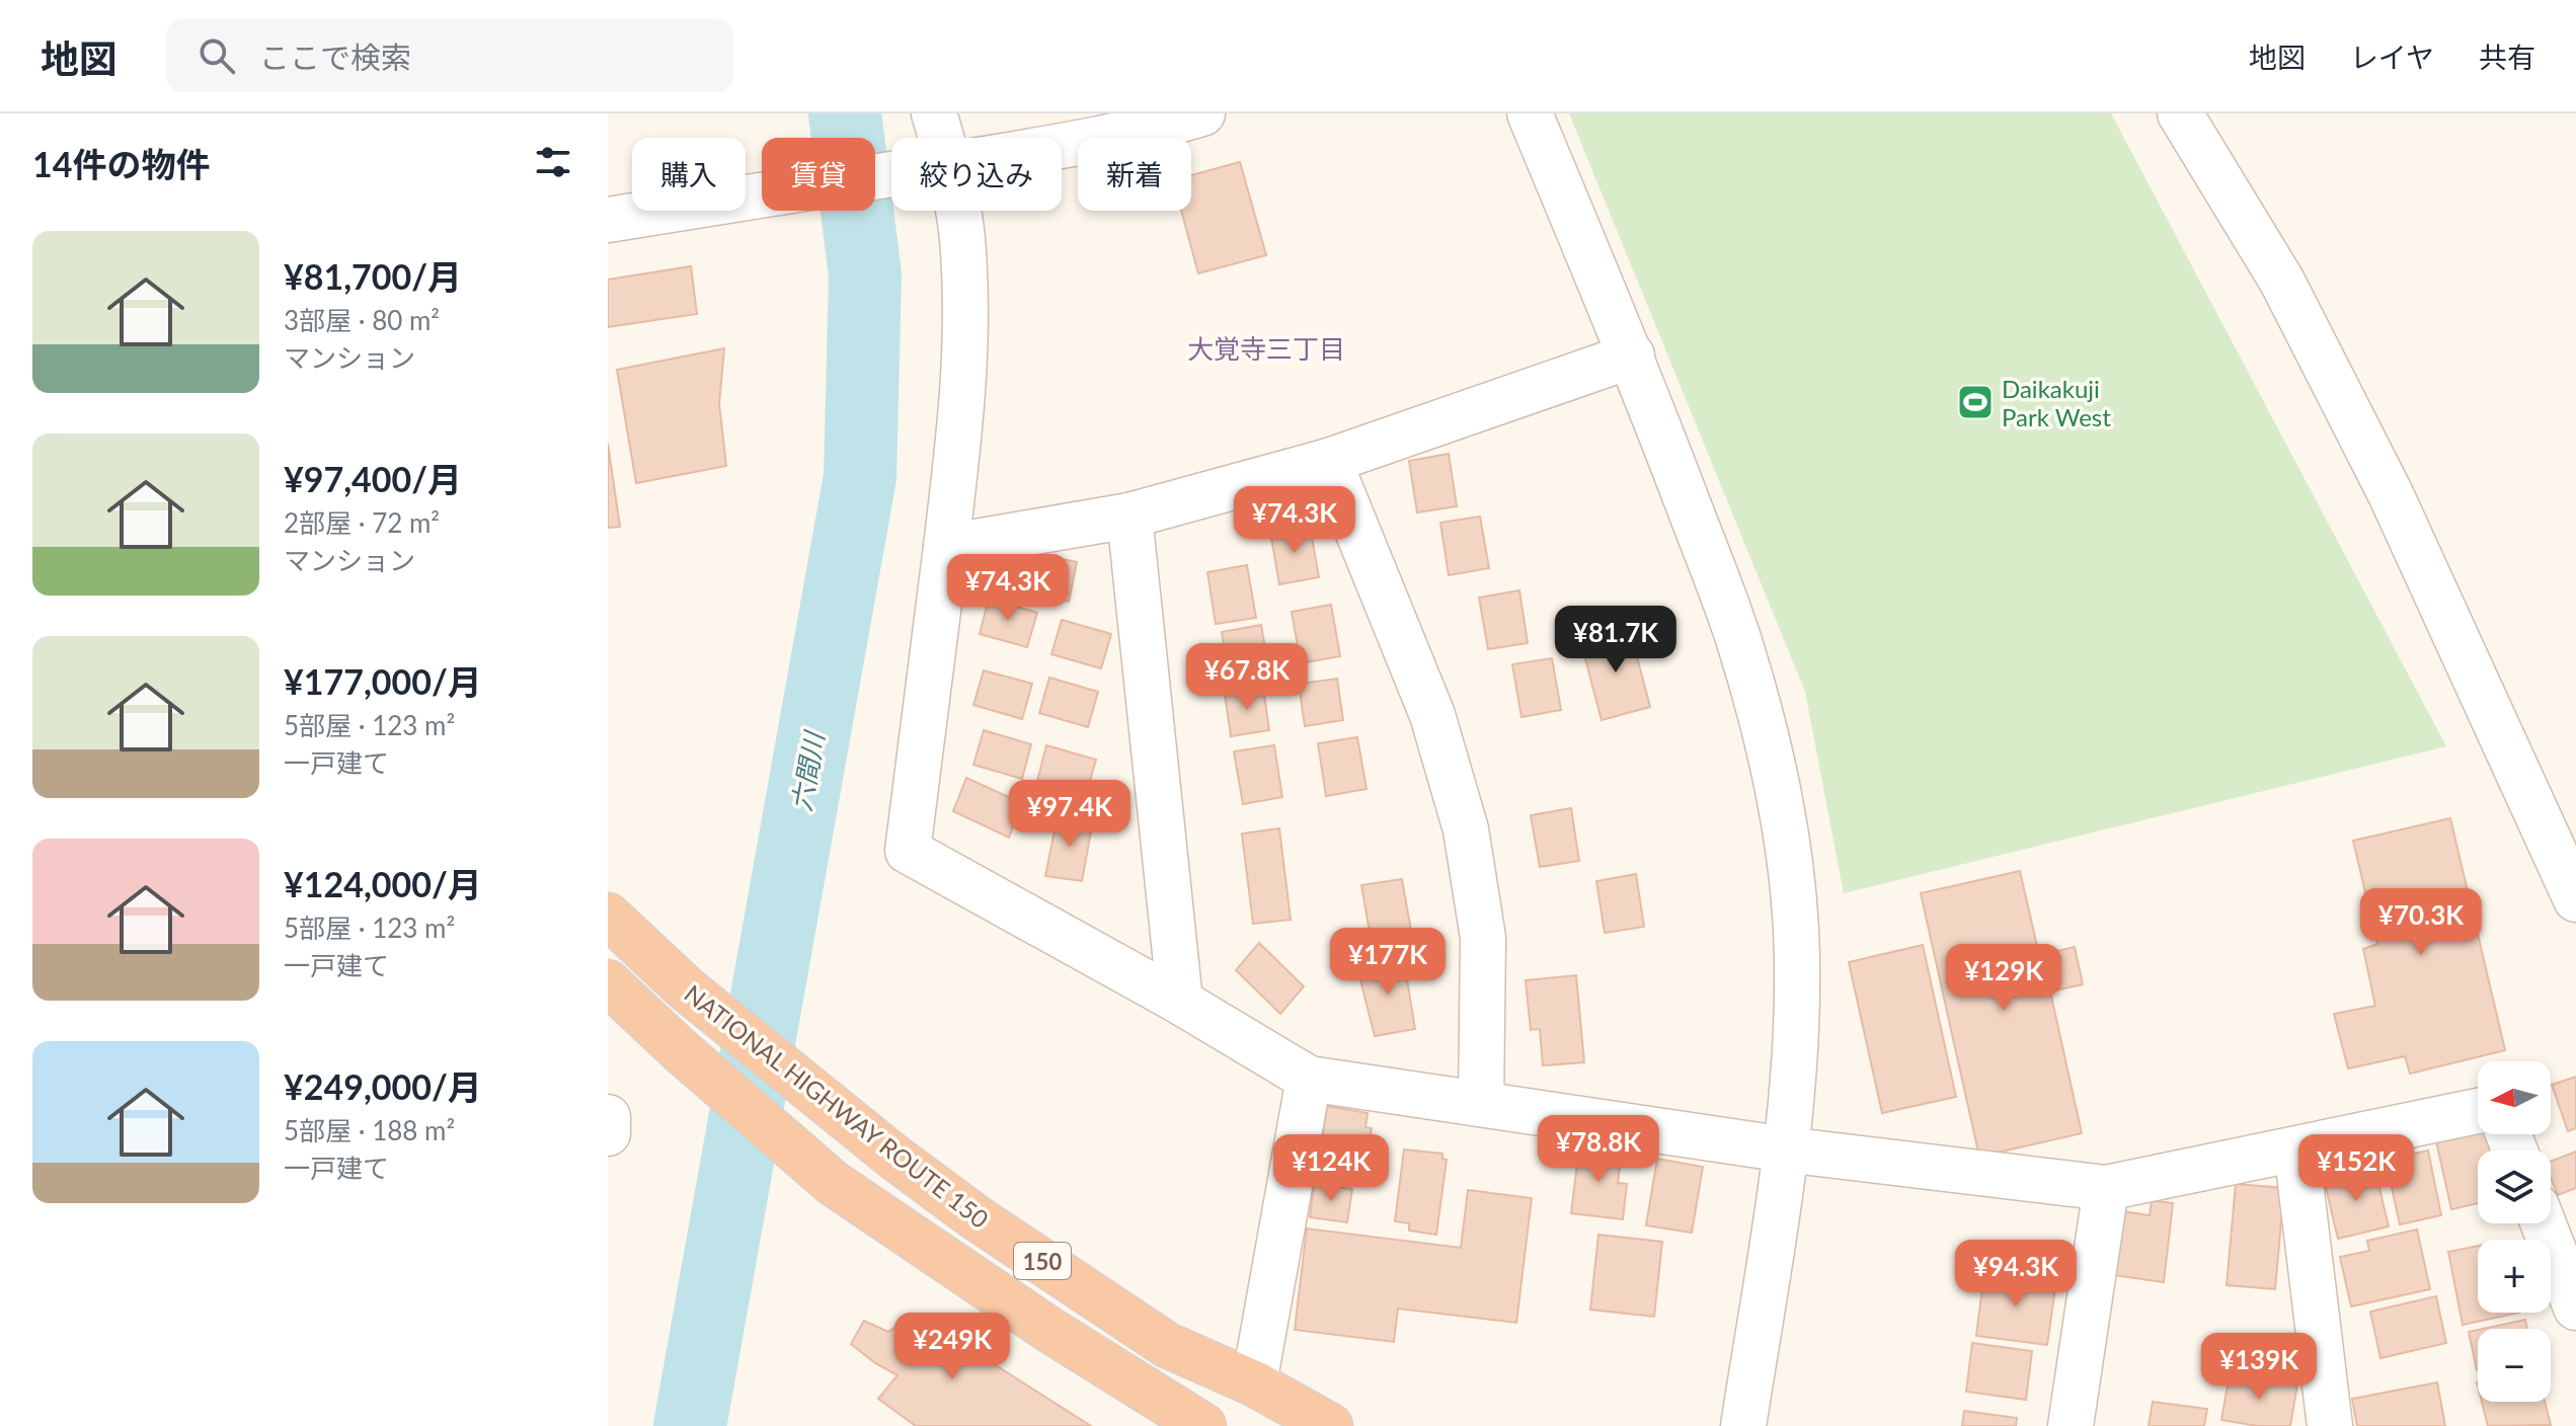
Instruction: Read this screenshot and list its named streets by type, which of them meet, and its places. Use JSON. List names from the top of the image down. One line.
{"streets":{"highway":["NATIONAL HIGHWAY ROUTE 150","150"]},"districts":["大覚寺三丁目"],"water":["六間川"],"places":{"sports":["Daikakuji Park West"]},"north":"left","page":{"header":"地図","search":"ここで検索","nav":["地図","レイヤ","共有"],"heading":"14件の物件","chip":["購入","賃貸","絞り込み","新着"],"list":[{"name":"¥81,700/月","note":"3部屋 · 80 m² · マンション"},{"name":"¥97,400/月","note":"2部屋 · 72 m² · マンション"},{"name":"¥177,000/月","note":"5部屋 · 123 m² · 一戸建て"},{"name":"¥124,000/月","note":"5部屋 · 123 m² · 一戸建て"},{"name":"¥249,000/月","note":"5部屋 · 188 m² · 一戸建て"}],"price":["¥74.3K","¥74.3K","¥81.7K","¥67.8K","¥97.4K","¥70.3K","¥177K","¥129K","¥78.8K","¥124K","¥152K","¥94.3K","¥249K","¥139K"],"map_buttons":["+","−"]}}
